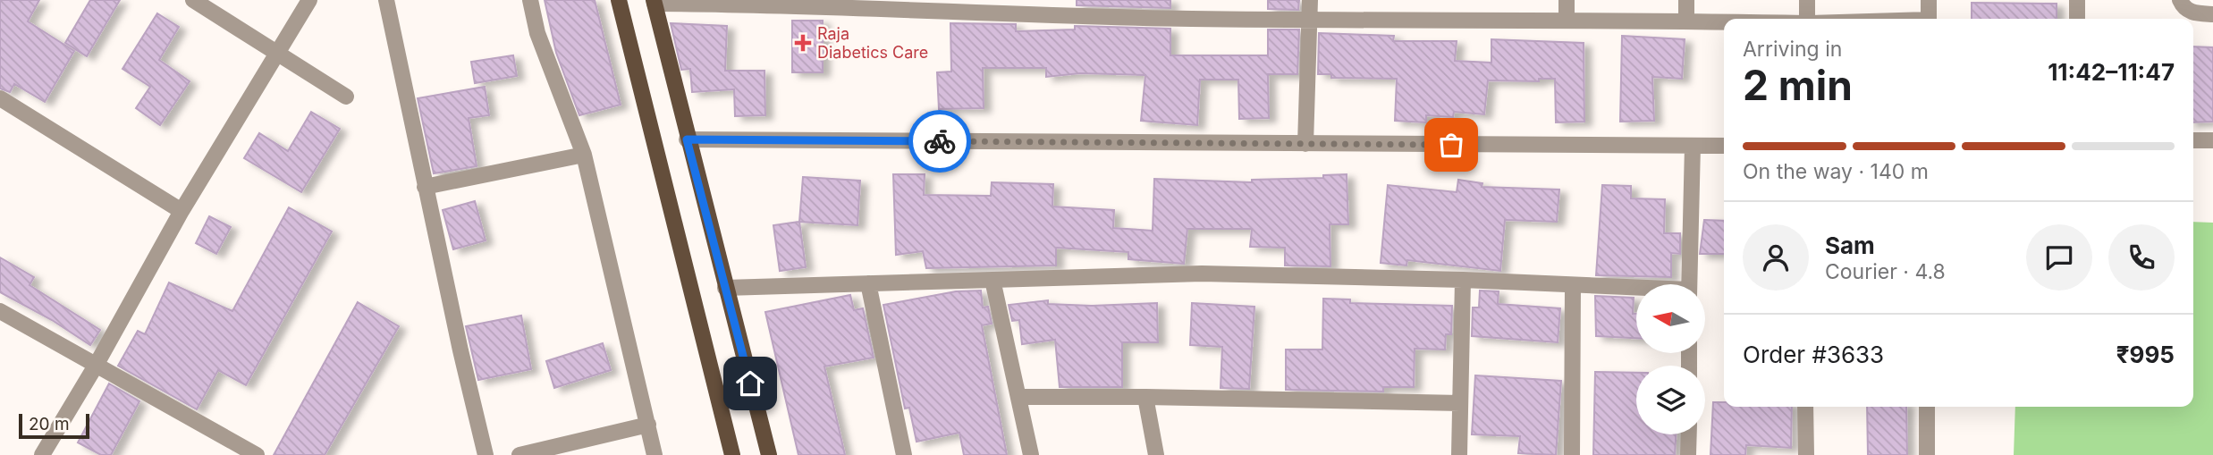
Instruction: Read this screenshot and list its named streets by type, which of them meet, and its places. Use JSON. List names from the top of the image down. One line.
{"places":{"health":["Raja Diabetics Care"]},"scale_bar":"20 m","north":"left","page":{"heading":["2 min","Arriving in","11:42–11:47"],"panel":["Sam","Courier · 4.8","Order #3633","₹995"],"bar":"On the way · 140 m","scale":"20 m"}}
